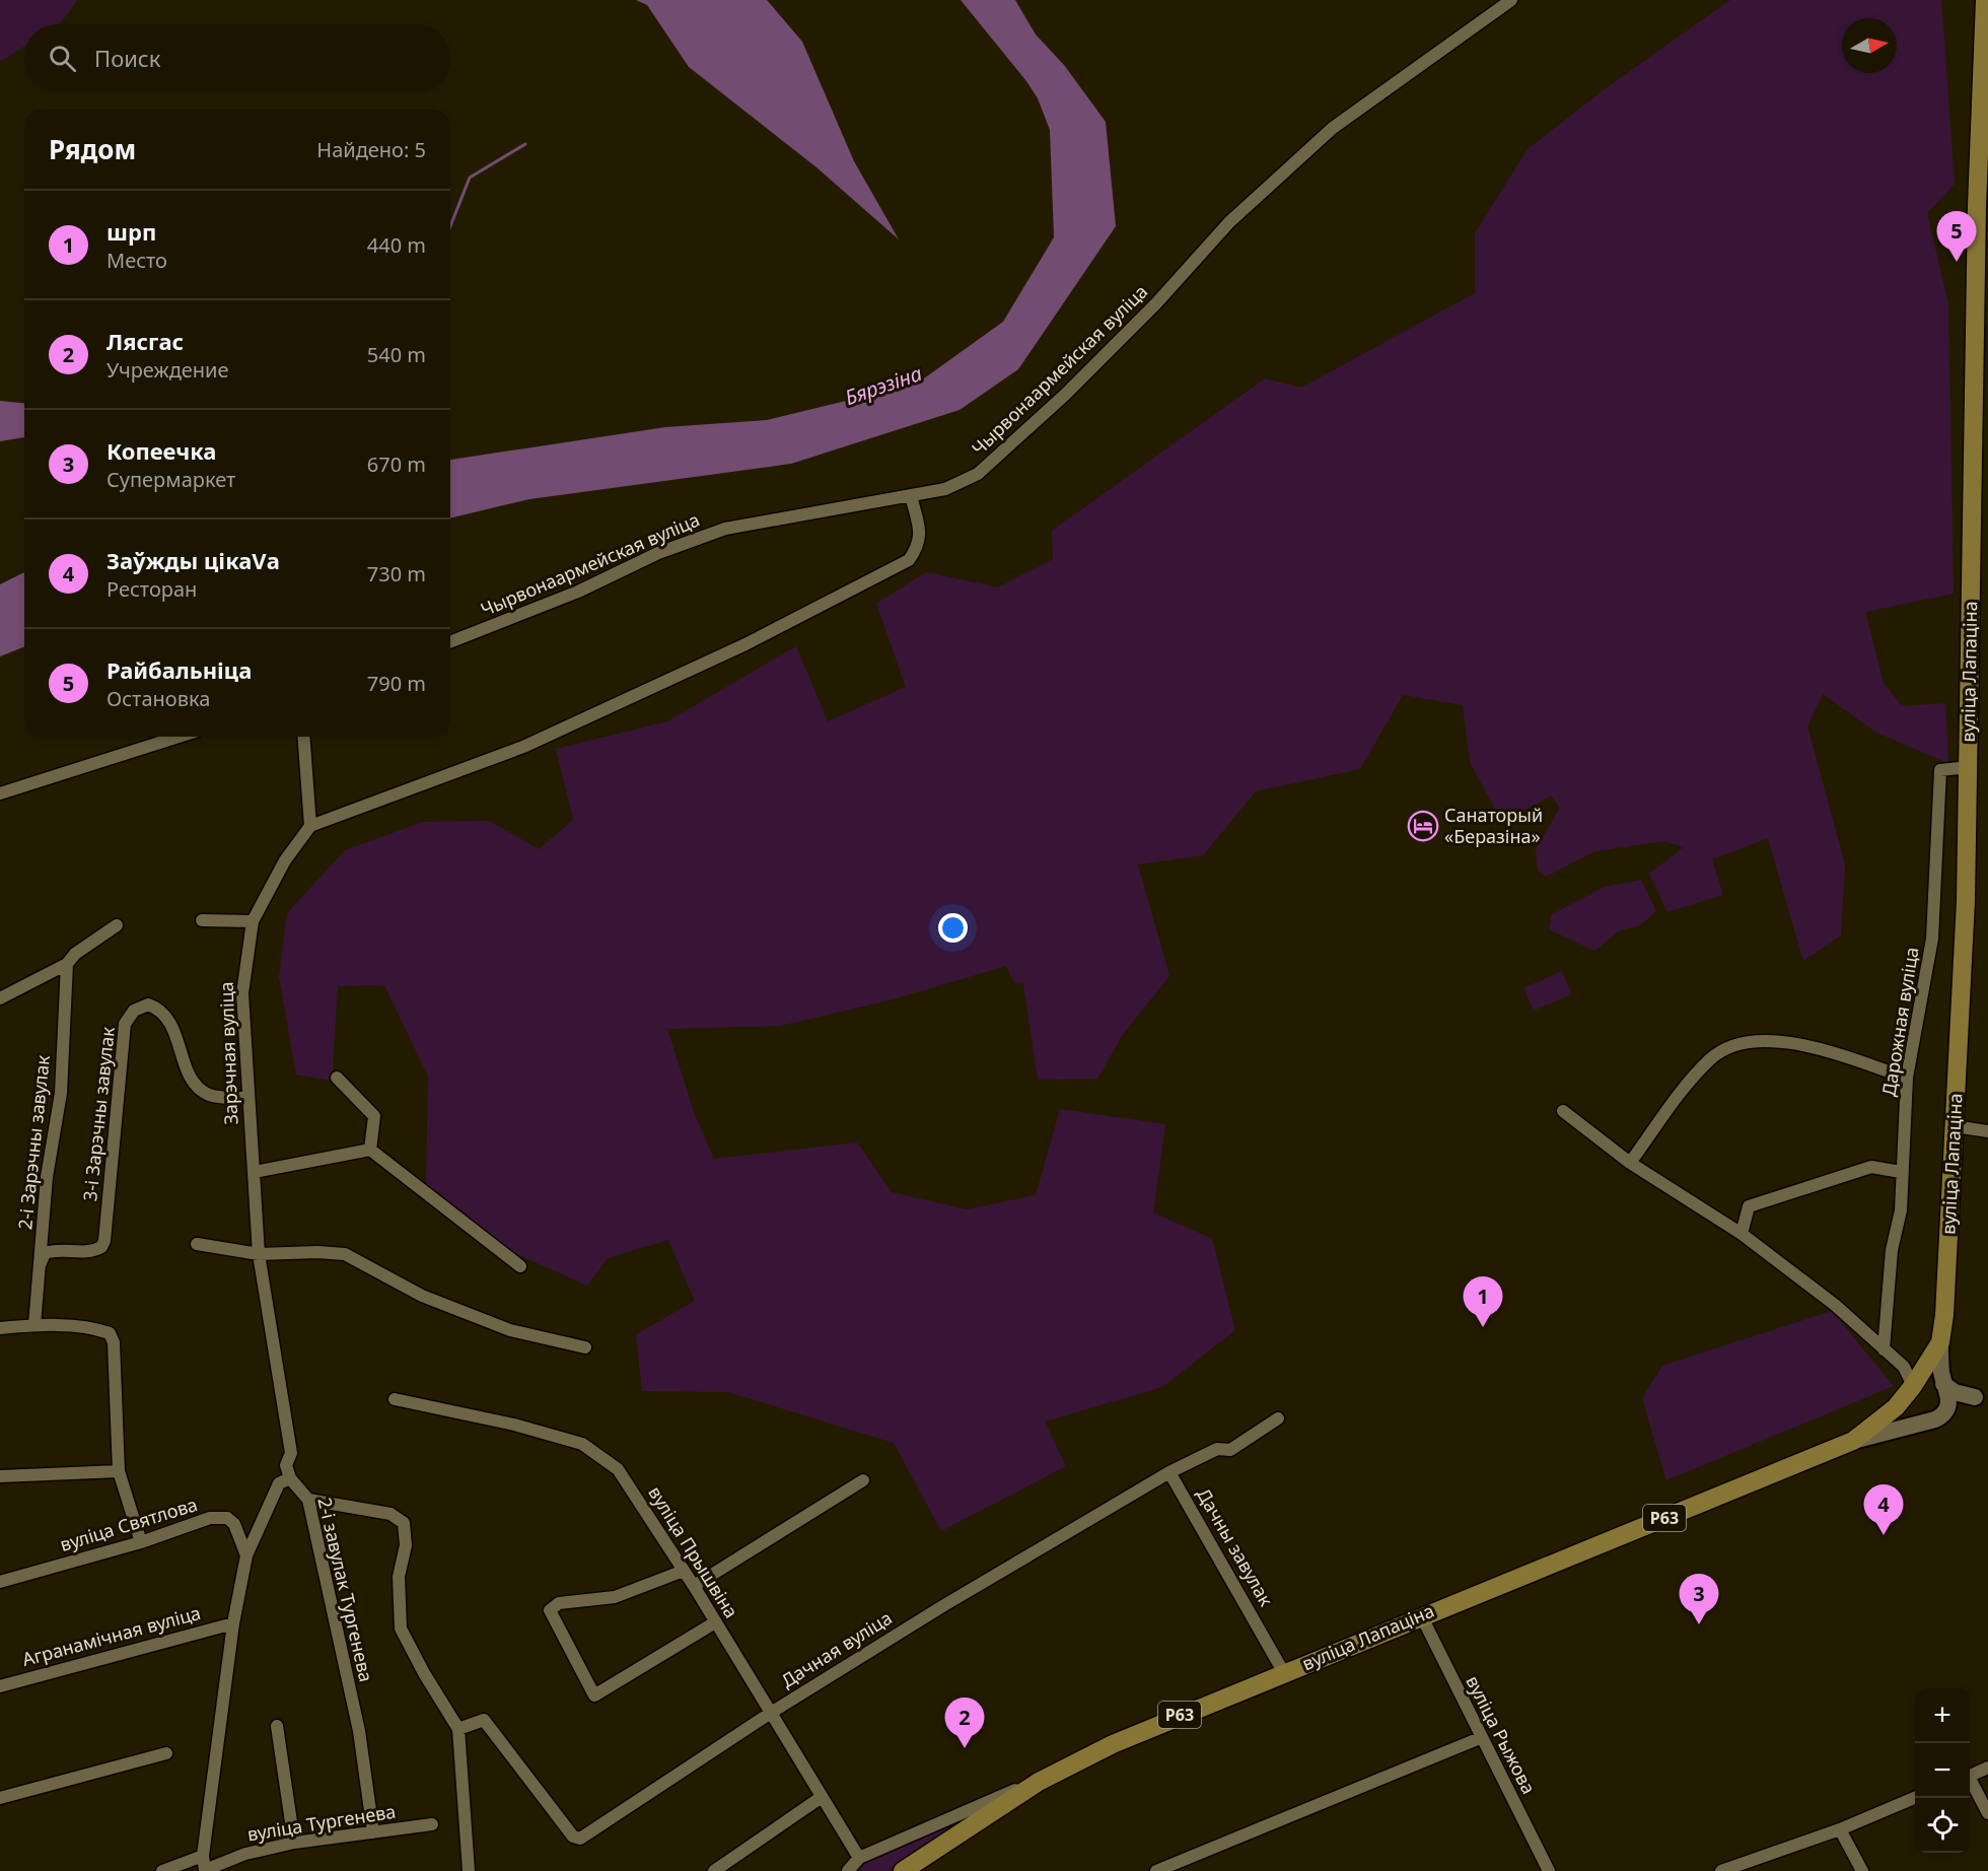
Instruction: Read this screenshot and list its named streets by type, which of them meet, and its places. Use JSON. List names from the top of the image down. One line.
{"streets":{"main road":["вуліца Лапаціна","Р63"],"street":["Чырвонаармейская вуліца","Дарожная вуліца","Зарэчная вуліца","3-і Зарэчны завулак","2-і Зарэчны завулак","вуліца Святлова","Дачны завулак","вуліца Прышвіна","2-і завулак Тургенева","Агранамічная вуліца","Дачная вуліца","вуліца Рыжова","вуліца Тургенева"]},"crossings":[["вуліца Лапаціна","Дарожная вуліца"],["вуліца Лапаціна","Дачны завулак"],["вуліца Лапаціна","вуліца Рыжова"],["Зарэчная вуліца","3-і Зарэчны завулак"],["3-і Зарэчны завулак","2-і Зарэчны завулак"],["вуліца Святлова","вуліца Тургенева"],["Дачны завулак","Дачная вуліца"],["вуліца Прышвіна","Дачная вуліца"],["2-і завулак Тургенева","вуліца Тургенева"],["Агранамічная вуліца","вуліца Тургенева"]],"water":["Бярэзіна"],"places":{"hotel":["Санаторый «Беразіна»"]},"north":"right","page":{"search":"Поиск","heading":["Рядом","Найдено: 5"],"list":[{"mark":"1","name":"шрп","note":"Место","value":"440 m"},{"mark":"2","name":"Лясгас","note":"Учреждение","value":"540 m"},{"mark":"3","name":"Копеечка","note":"Супермаркет","value":"670 m"},{"mark":"4","name":"Заўжды цікаVа","note":"Ресторан","value":"730 m"},{"mark":"5","name":"Райбальніца","note":"Остановка","value":"790 m"}],"pins":["5","1","4","3","2"],"map_buttons":["+","−"]}}
